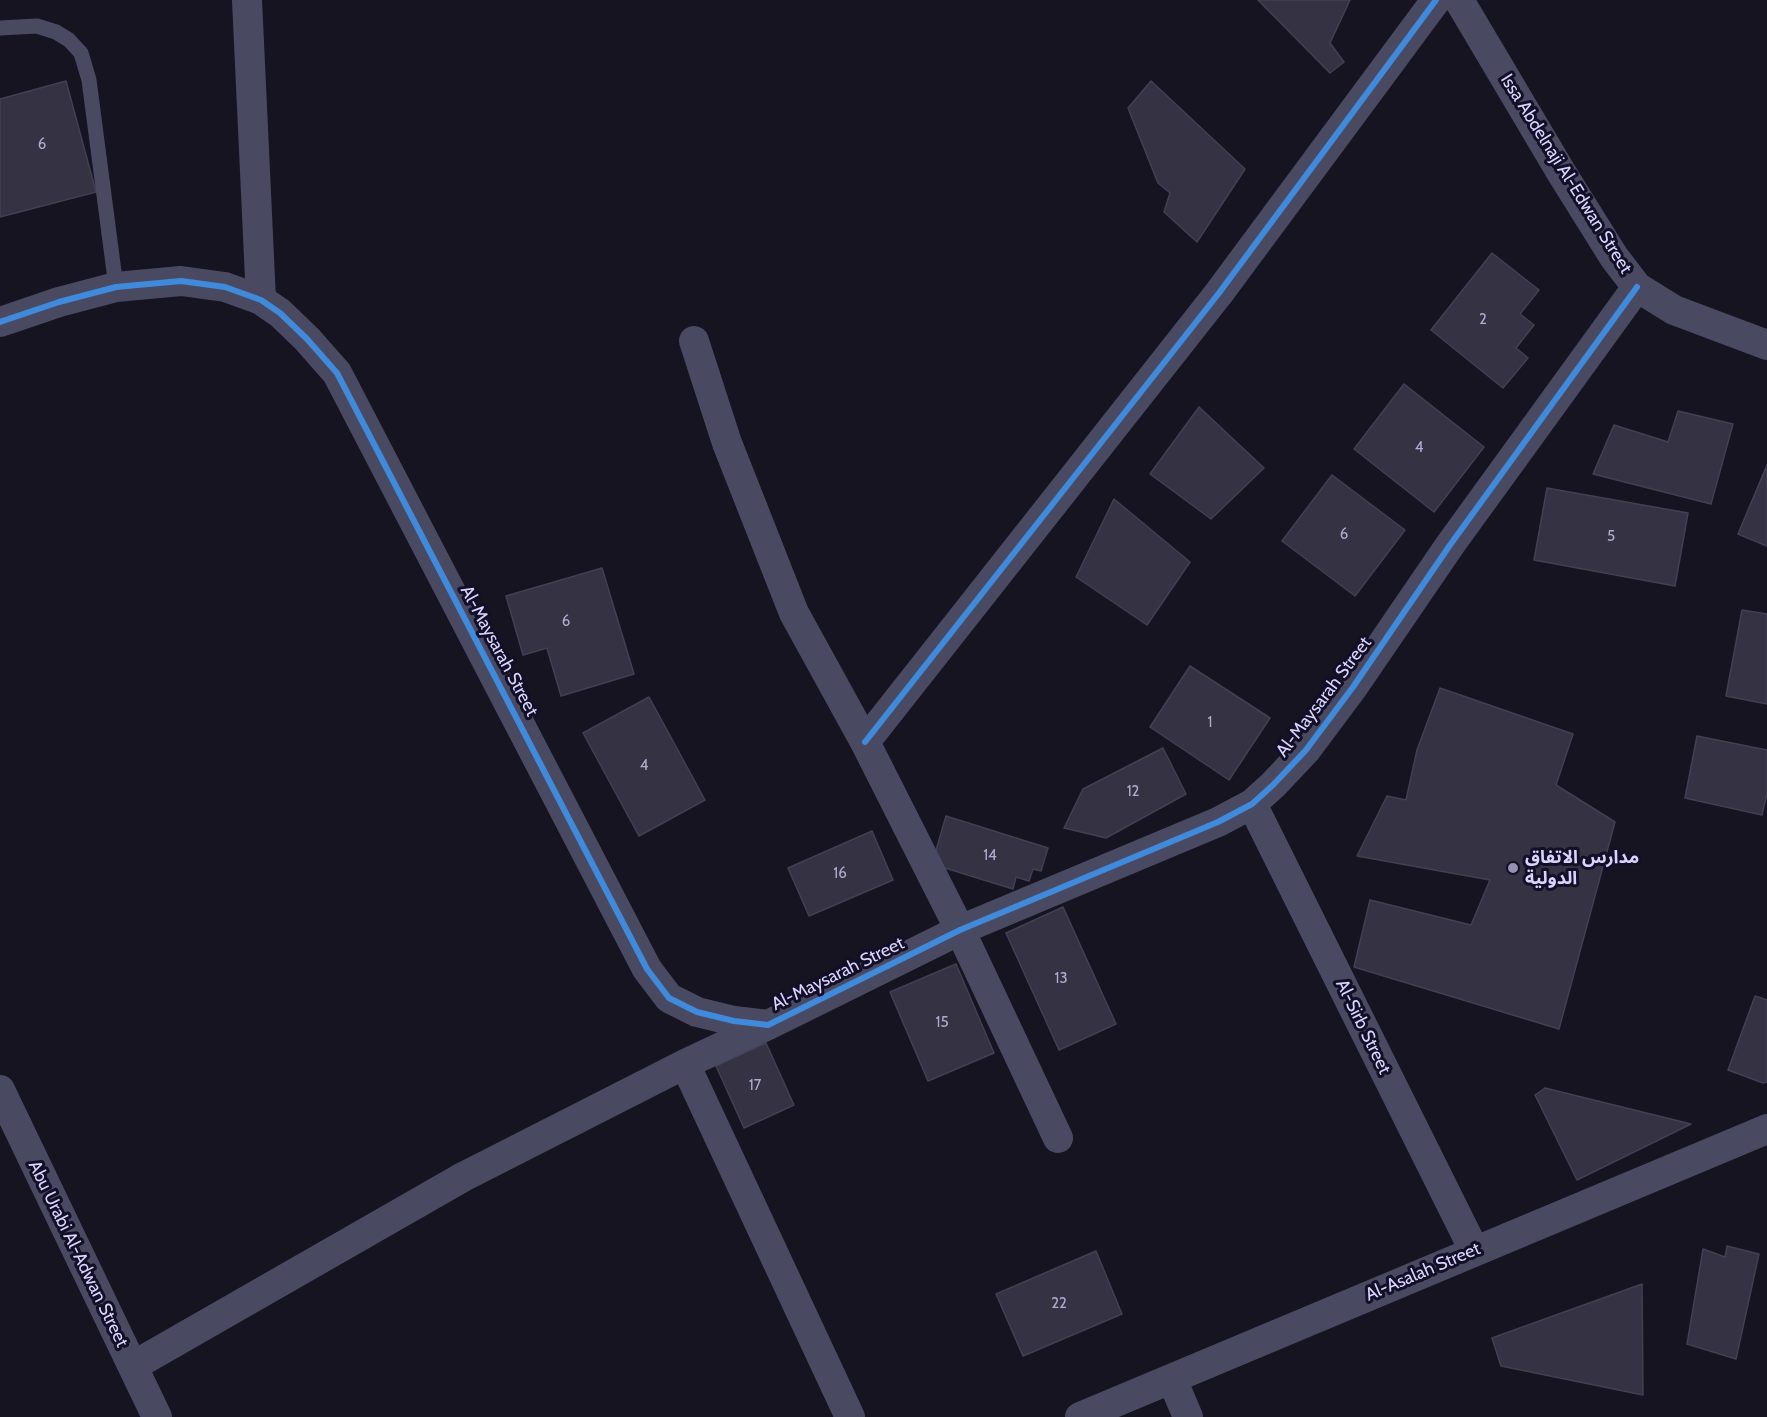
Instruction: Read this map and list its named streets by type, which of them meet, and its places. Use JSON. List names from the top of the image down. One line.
{"streets":{"street":["Issa Abdelnaji Al-Edwan Street","Al-Maysarah Street","Al-Sirb Street","Abu Urabi Al-Adwan Street","Al-Asalah Street"]},"crossings":[["Issa Abdelnaji Al-Edwan Street","Al-Maysarah Street"],["Al-Maysarah Street","Al-Sirb Street"],["Al-Sirb Street","Al-Asalah Street"]],"places":["مدارس الاتفاق الدولية"],"house_numbers":["6","2","4","6","5","6","1","4","12","14","16","13","15","17","22"]}
